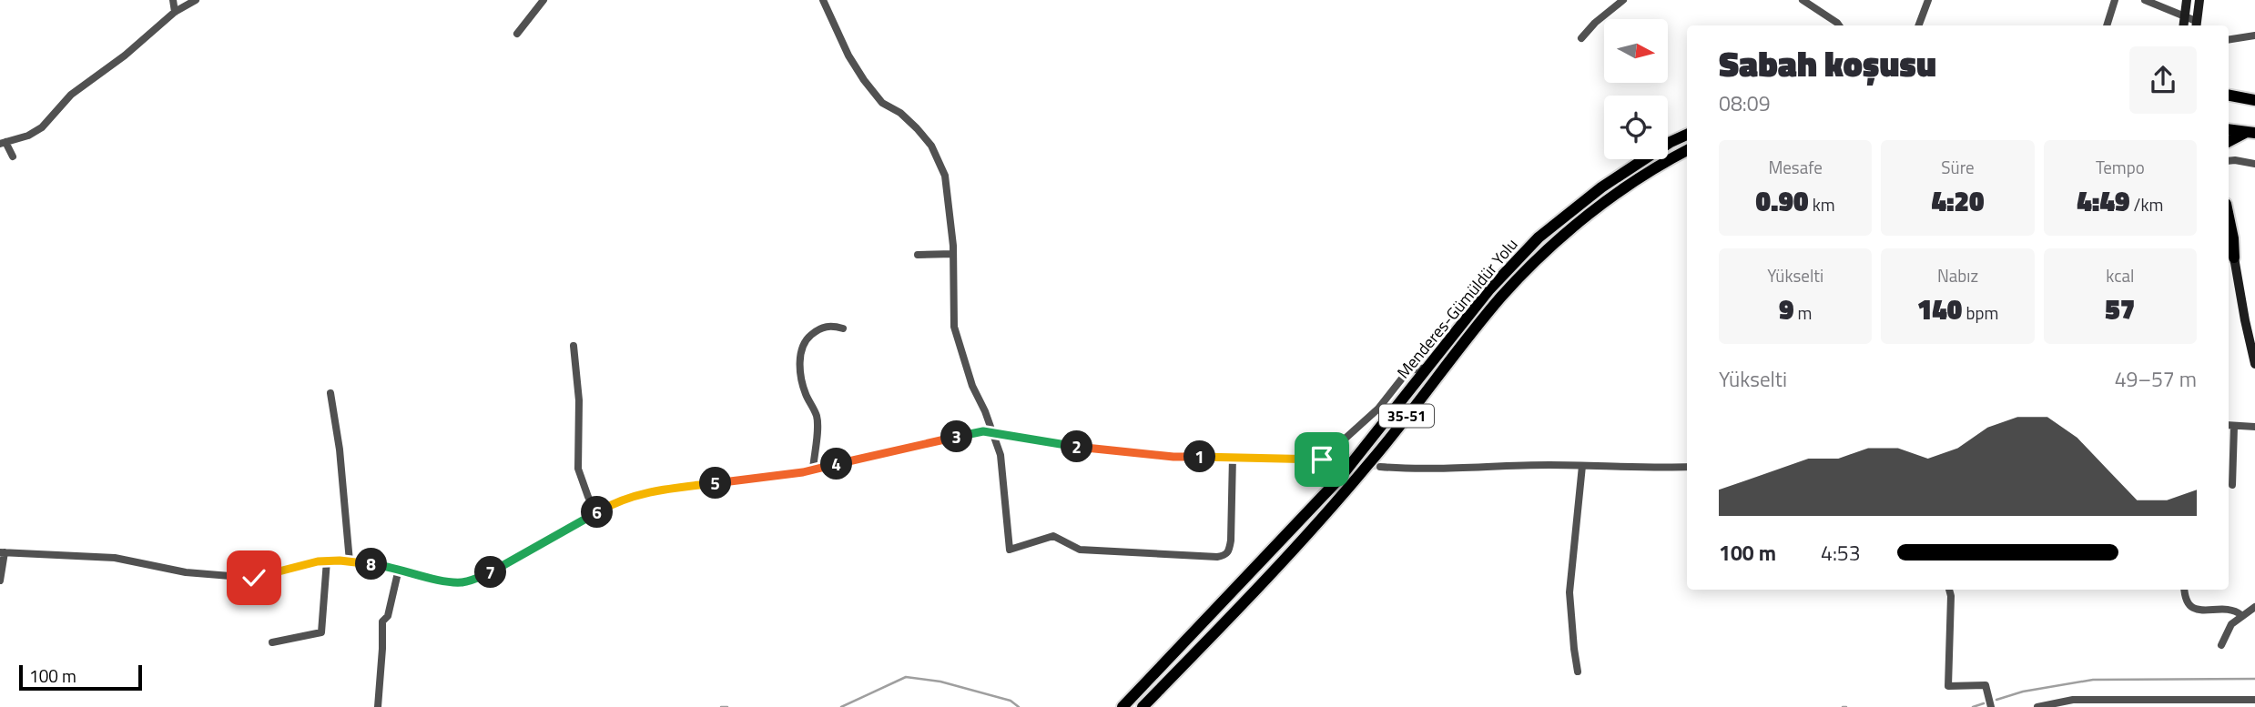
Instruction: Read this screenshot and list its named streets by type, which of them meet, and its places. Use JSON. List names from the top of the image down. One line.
{"streets":{"main road":["Menderes-Gümüldür Yolu","35-51"]},"scale_bar":"100 m","north":"right","page":{"heading":["Sabah koşusu","08:09"],"stats":[["Mesafe","0.90 km"],["Süre","4:20"],["Tempo","4:49 /km"],["Yükselti","9 m"],["Nabız","140 bpm"],["kcal","57"]],"chart":["Yükselti","49–57 m"],"pins":["3","2","1","4","5","6","8","7"],"list":[{"name":"100 m","note":"4:53"}],"scale":"100 m"}}
